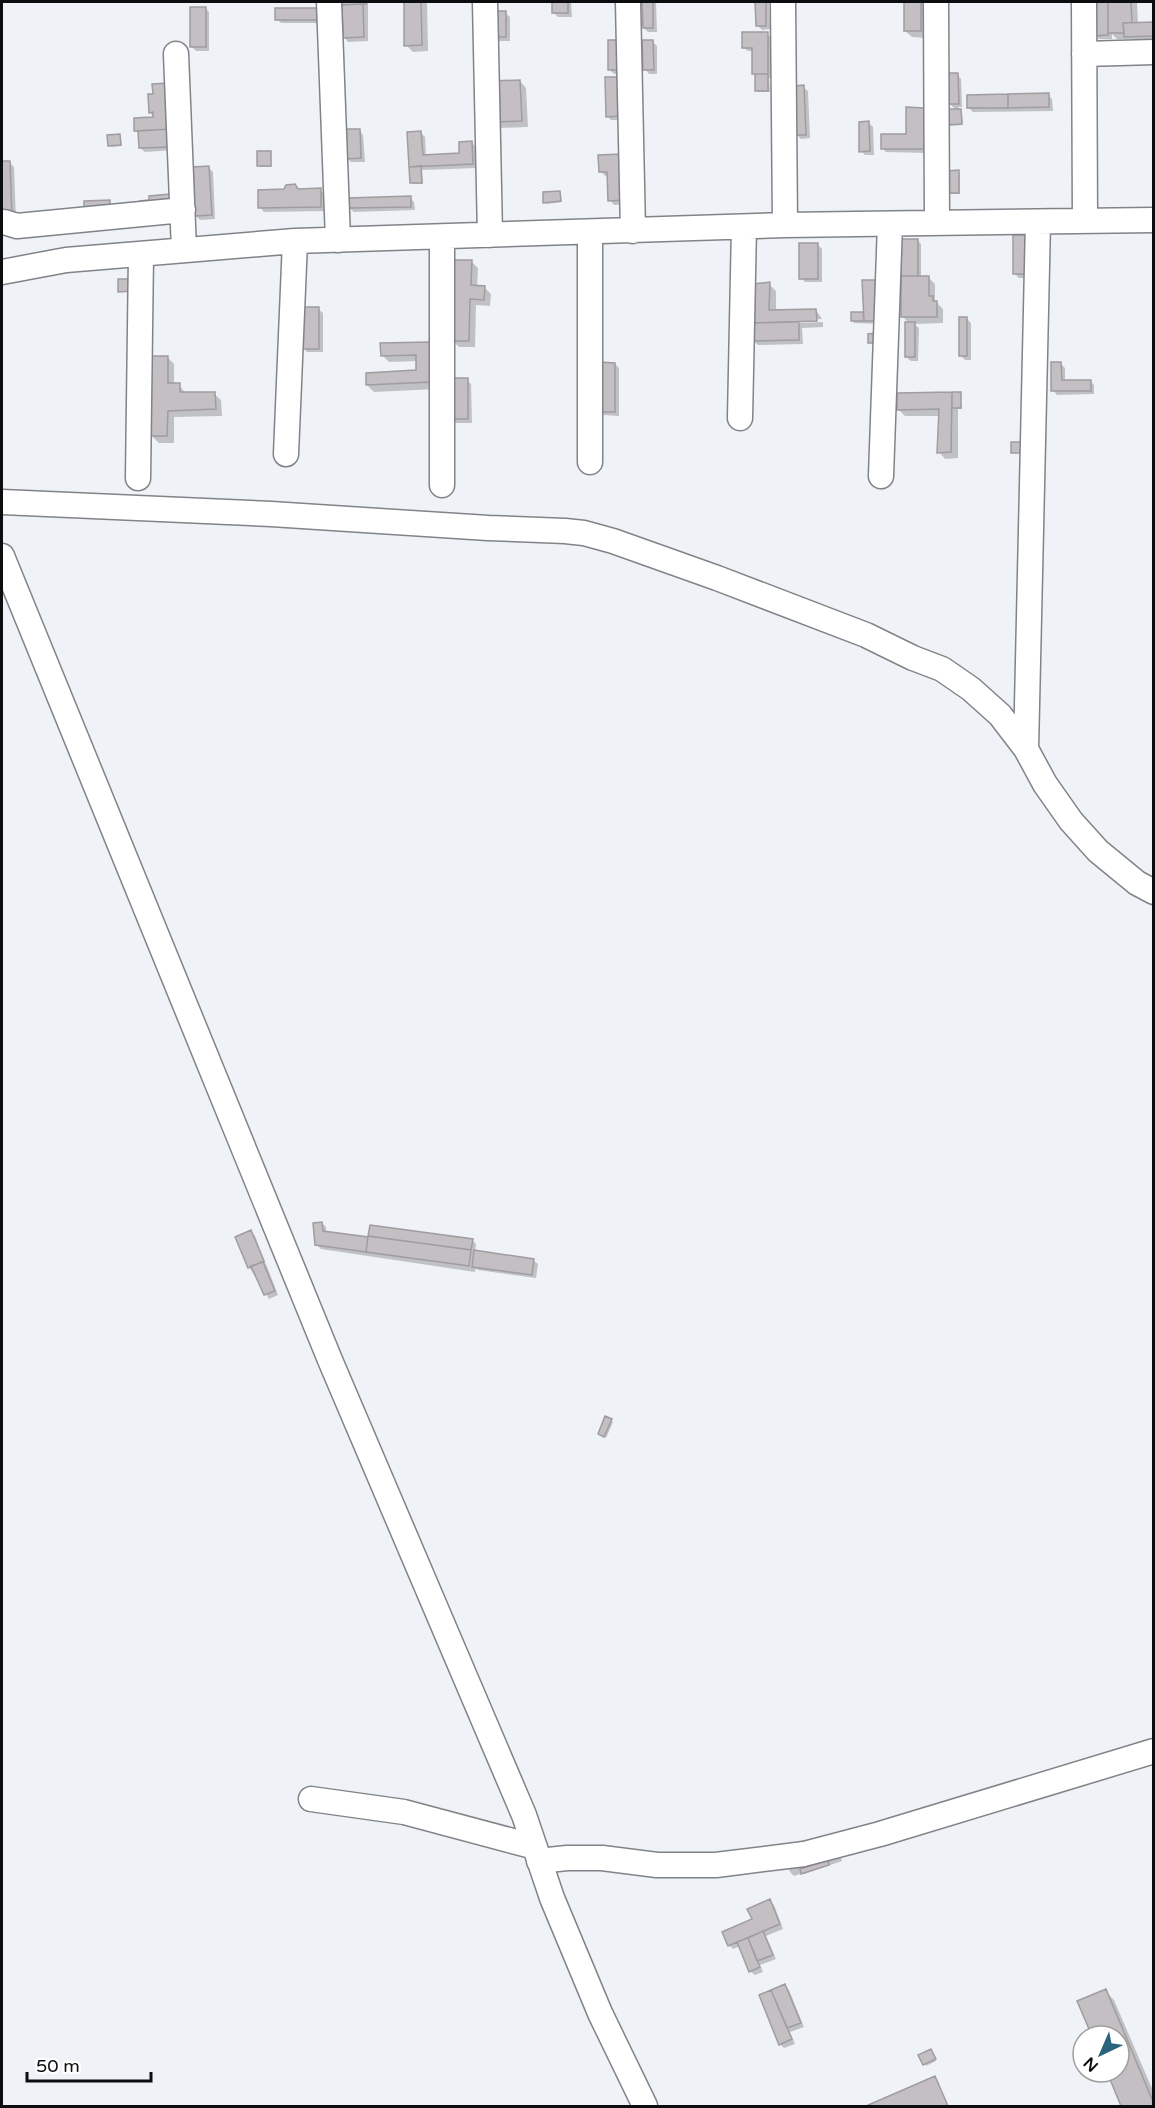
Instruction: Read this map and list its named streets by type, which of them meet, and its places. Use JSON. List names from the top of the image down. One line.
{"scale_bar":"50 m","north":"bottom left"}
